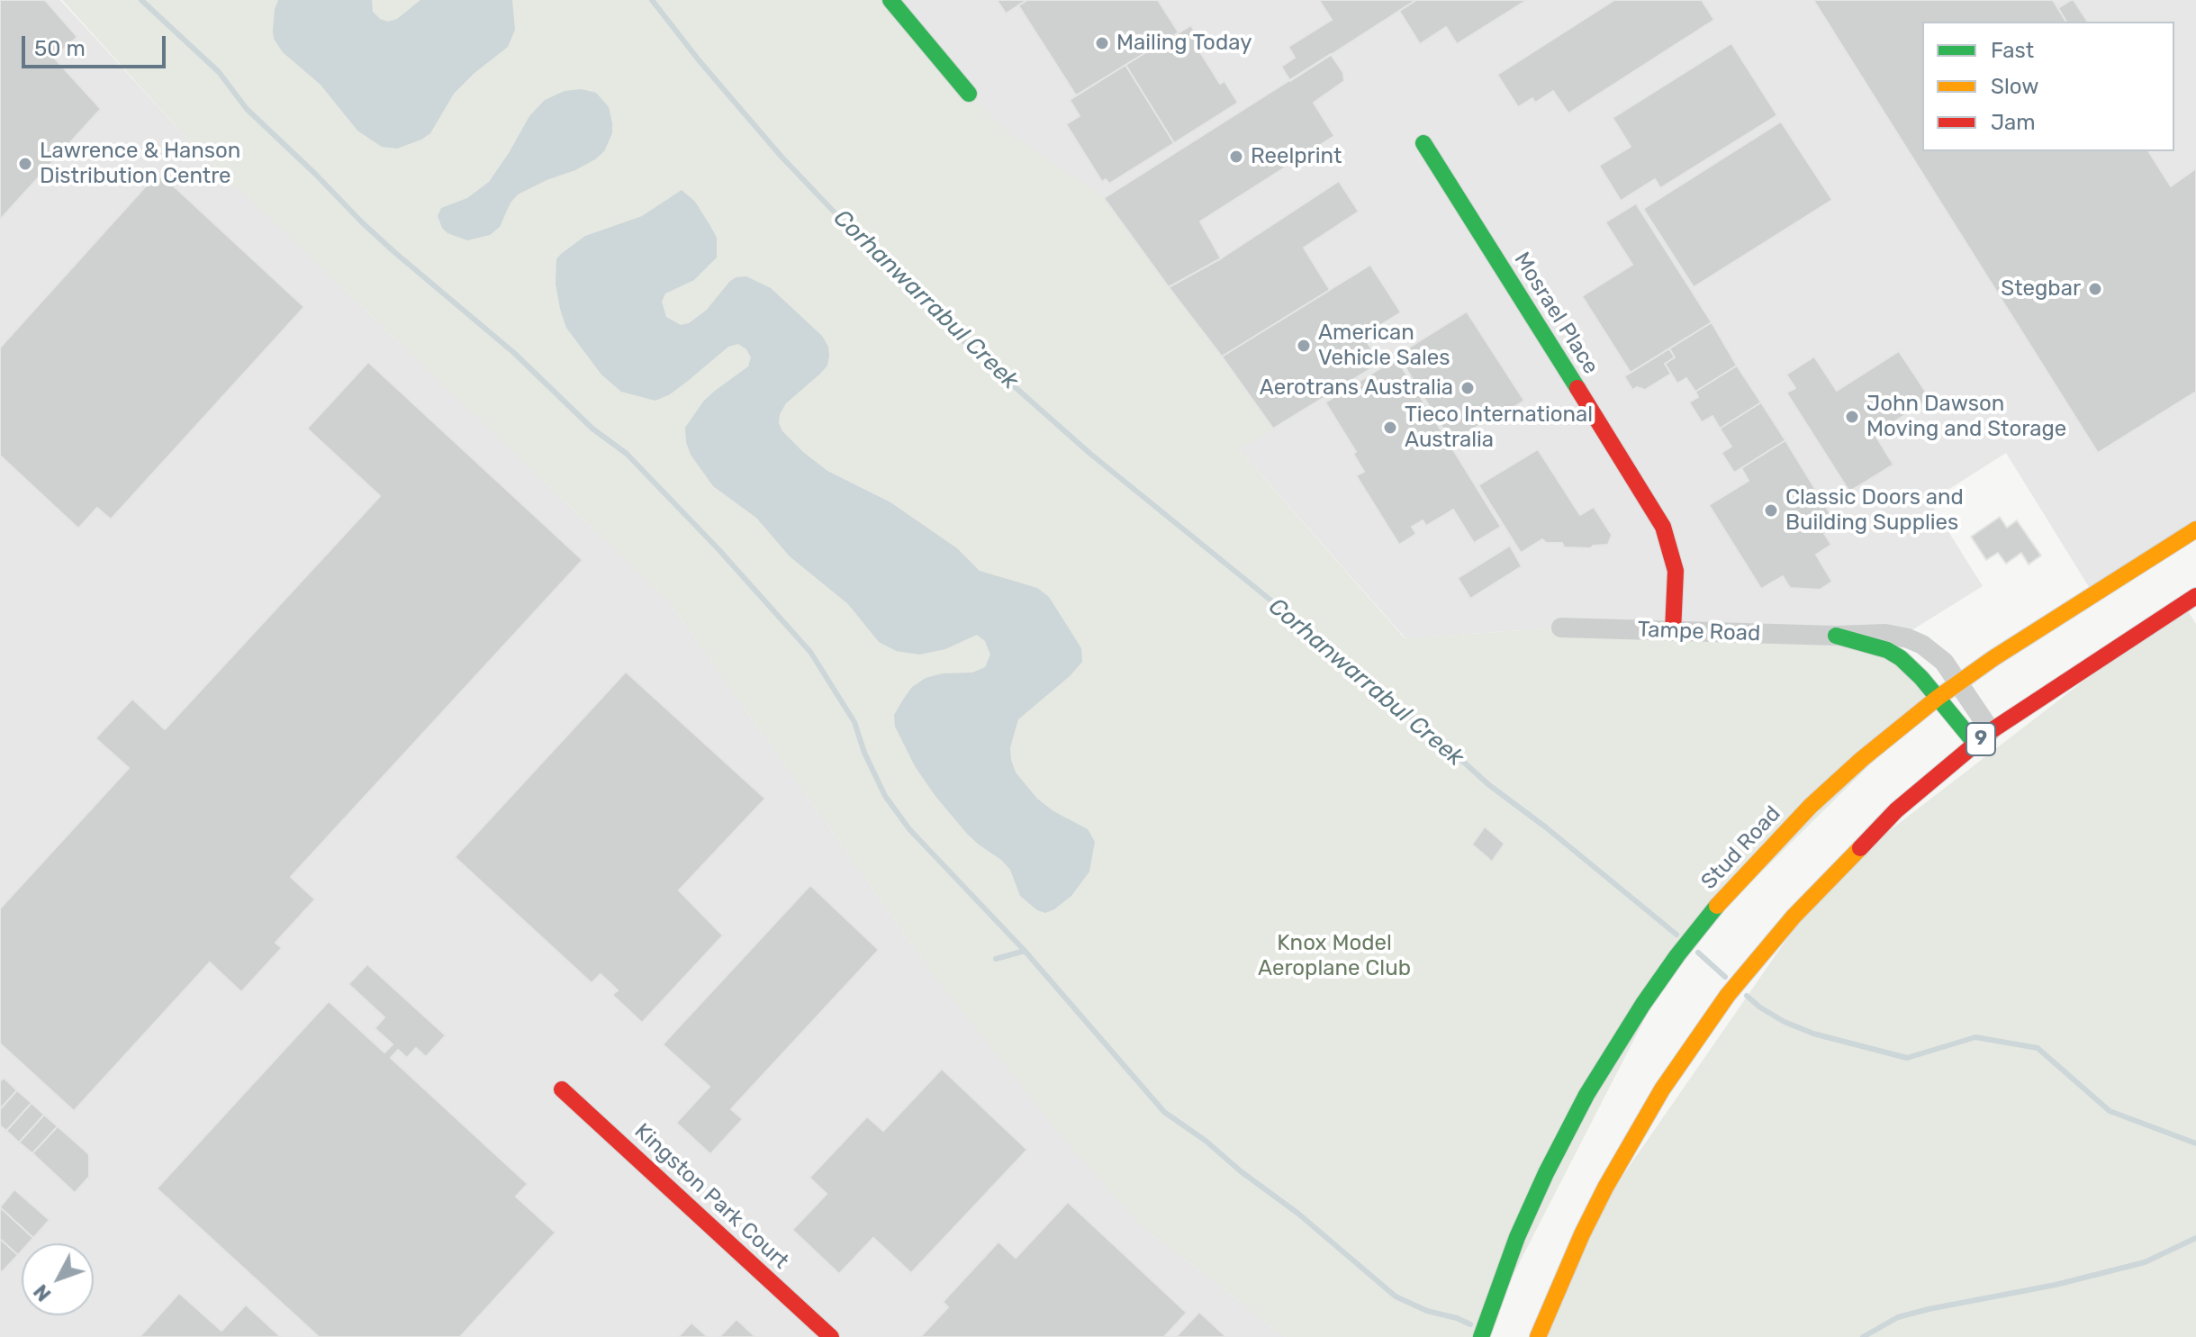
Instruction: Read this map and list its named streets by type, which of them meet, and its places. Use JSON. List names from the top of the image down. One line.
{"streets":{"main road":["Mosrael Place","Tampe Road","9","Stud Road","Kingston Park Court"]},"crossings":[["Mosrael Place","Tampe Road"],["Tampe Road","9"],["Tampe Road","Stud Road"]],"water":["Corhanwarrabul Creek"],"parks":["Knox Model Aeroplane Club"],"places":["Mailing Today","Reelprint","Lawrence & Hanson Distribution Centre","Stegbar","American Vehicle Sales","Aerotrans Australia","John Dawson Moving and Storage","Tieco International Australia","Classic Doors and Building Supplies"],"legend":["Fast","Slow","Jam"],"scale_bar":"50 m","north":"bottom left"}
